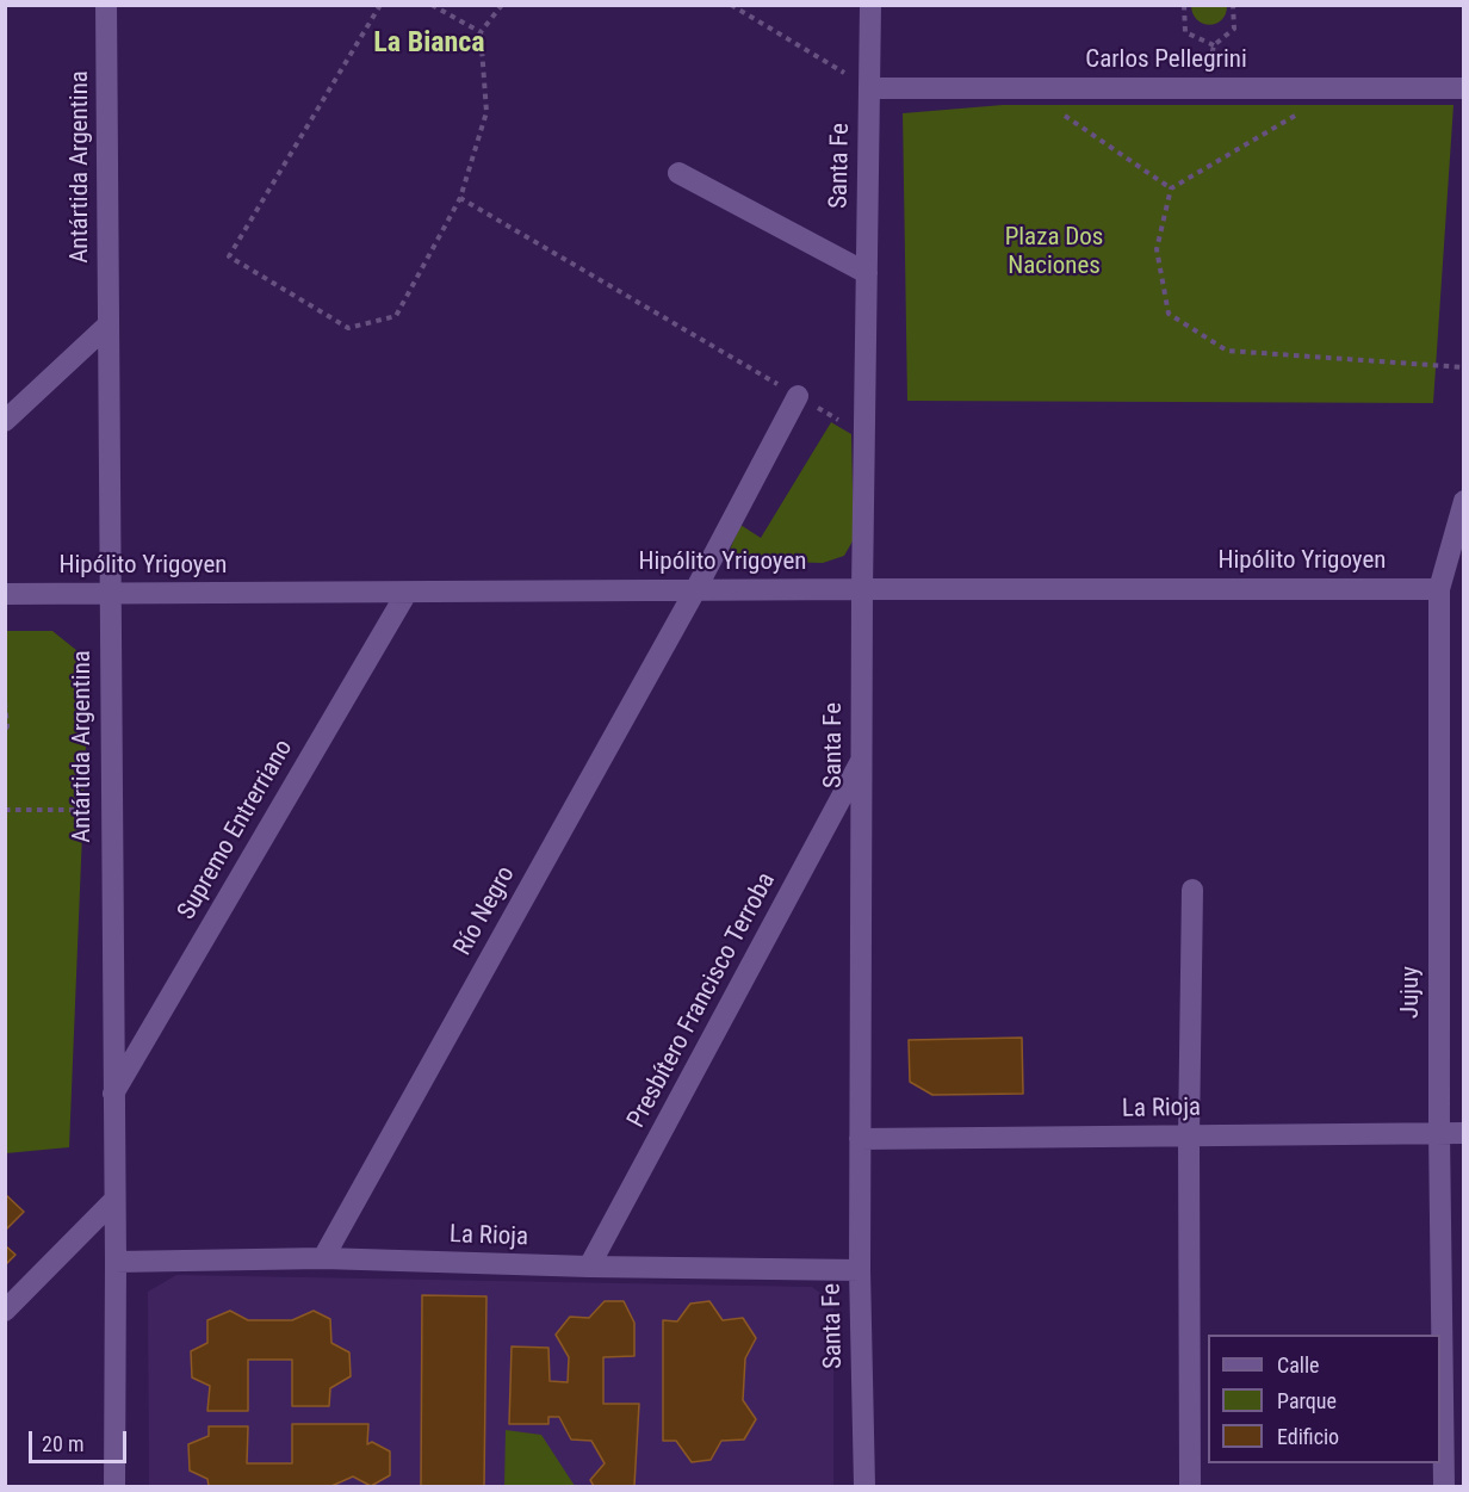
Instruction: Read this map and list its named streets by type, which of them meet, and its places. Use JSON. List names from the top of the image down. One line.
{"streets":{"street":["Carlos Pellegrini","Santa Fe","Antártida Argentina","Hipólito Yrigoyen","Supremo Entrerriano","Río Negro","Jujuy","Presbítero Francisco Terroba","La Rioja"]},"crossings":[["Carlos Pellegrini","Santa Fe"],["Santa Fe","Hipólito Yrigoyen"],["Santa Fe","Presbítero Francisco Terroba"],["Santa Fe","La Rioja"],["Antártida Argentina","Hipólito Yrigoyen"],["Antártida Argentina","Supremo Entrerriano"],["Antártida Argentina","La Rioja"],["Hipólito Yrigoyen","Supremo Entrerriano"],["Hipólito Yrigoyen","Río Negro"],["Hipólito Yrigoyen","Jujuy"],["Río Negro","La Rioja"],["Jujuy","La Rioja"],["Presbítero Francisco Terroba","La Rioja"]],"districts":["La Bianca"],"parks":["Plaza Dos Naciones"],"legend":["Calle","Parque","Edificio"],"scale_bar":"20 m"}
